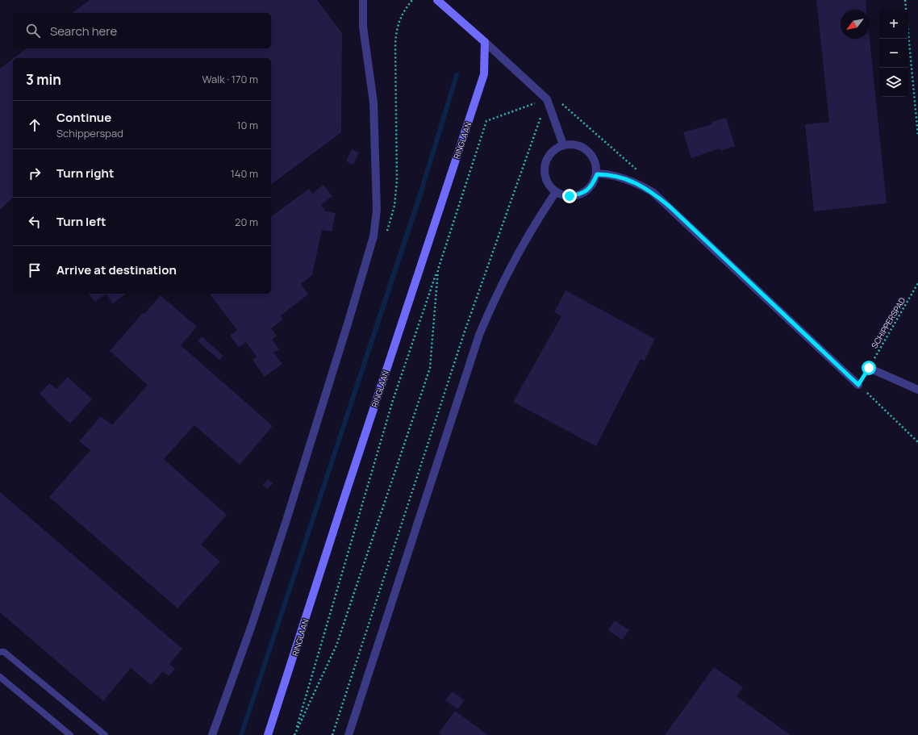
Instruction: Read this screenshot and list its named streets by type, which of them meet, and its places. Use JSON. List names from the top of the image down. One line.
{"streets":{"main road":["RINGLAAN"],"path":["SCHIPPERSPAD"]},"north":"bottom left","page":{"map_buttons":["+","−"],"search":"Search here","heading":["3 min","Walk · 170 m"],"list":[["Continue","Schipperspad","10 m"],["Turn right","140 m"],["Turn left","20 m"],"Arrive at destination"]}}
